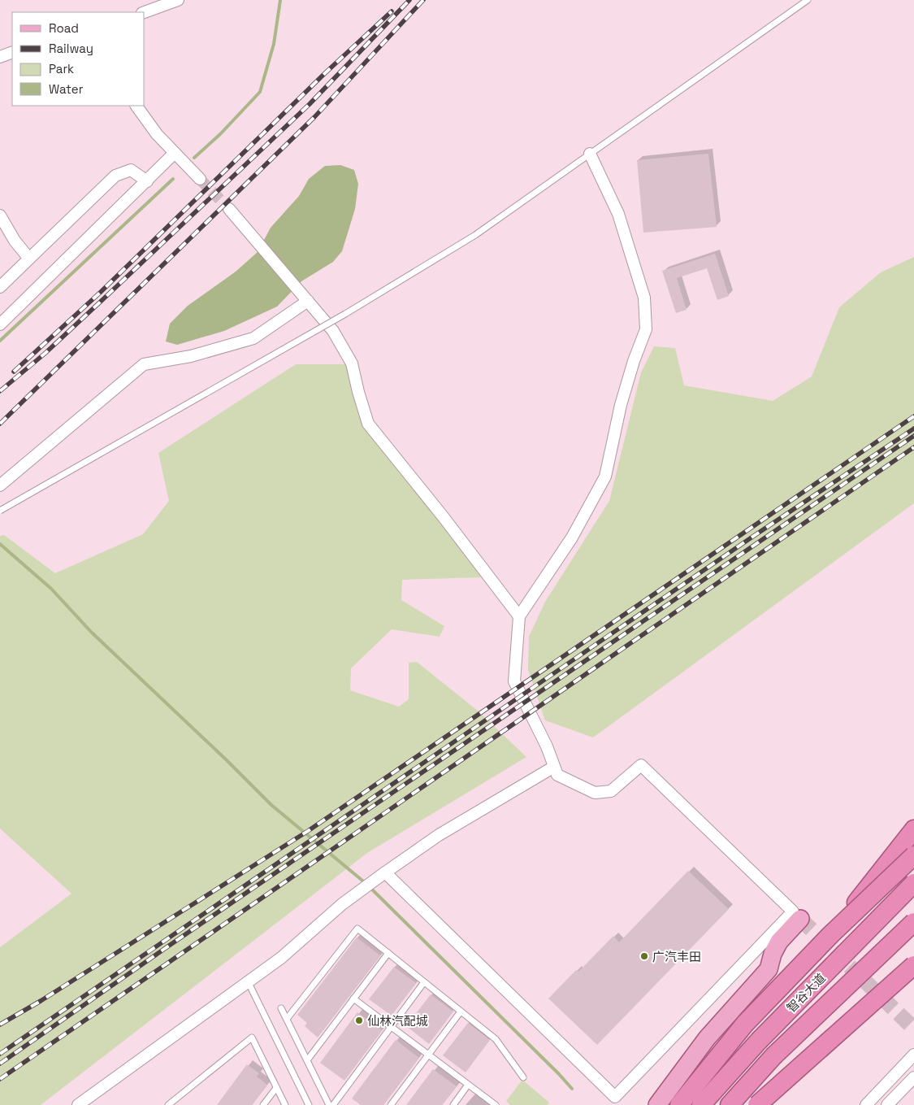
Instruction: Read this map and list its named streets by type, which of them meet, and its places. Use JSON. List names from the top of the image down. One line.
{"streets":{"highway":["智谷大道"]},"places":["广汽丰田","仙林汽配城"],"legend":["Road","Railway","Park","Water"]}
